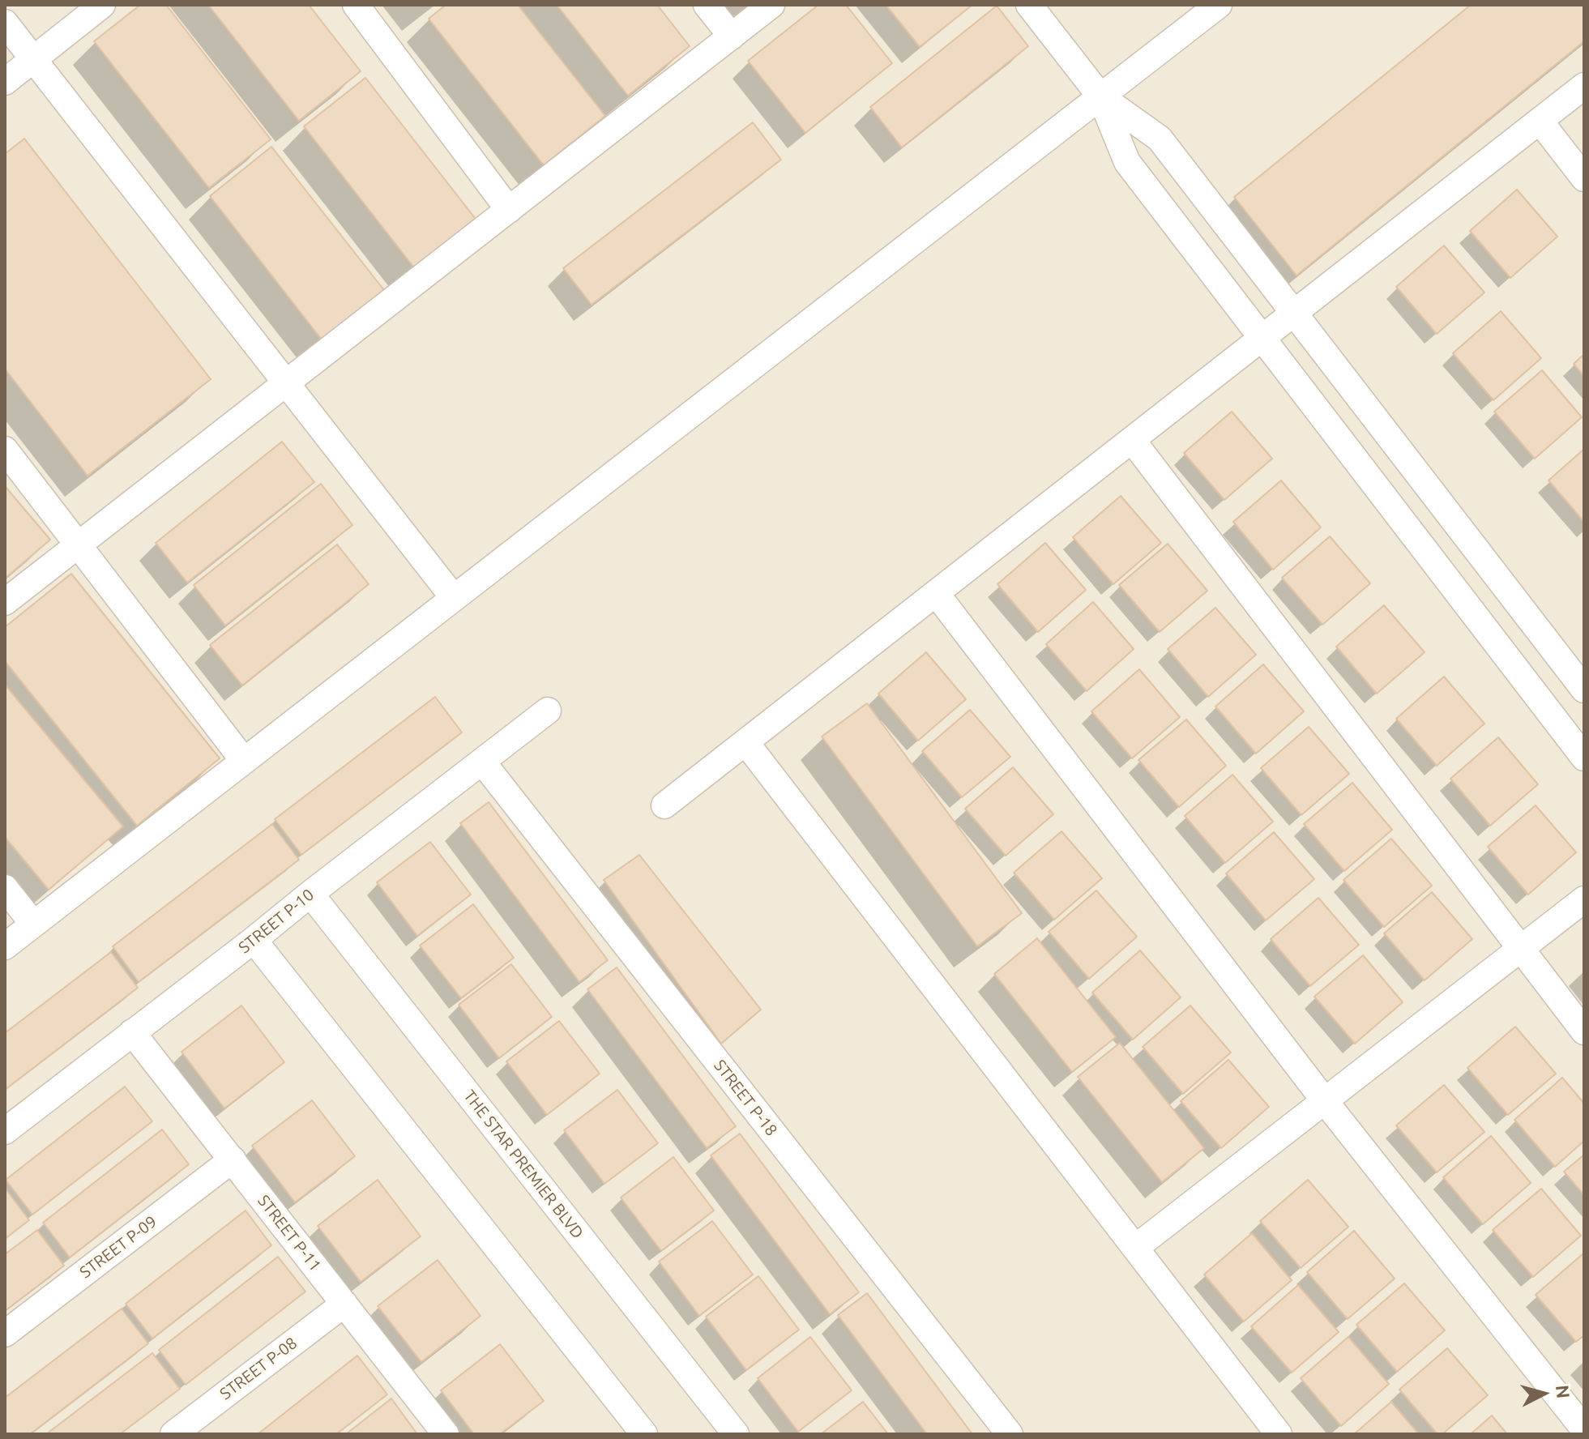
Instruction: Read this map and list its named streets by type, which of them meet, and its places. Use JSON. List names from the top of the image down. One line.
{"streets":{"street":["STREET P-10","STREET P-18","THE STAR PREMIER BLVD","STREET P-11","STREET P-09","STREET P-08"]},"crossings":[["STREET P-10","STREET P-18"],["STREET P-10","THE STAR PREMIER BLVD"],["STREET P-10","STREET P-11"],["STREET P-11","STREET P-09"],["STREET P-11","STREET P-08"]],"north":"right"}
